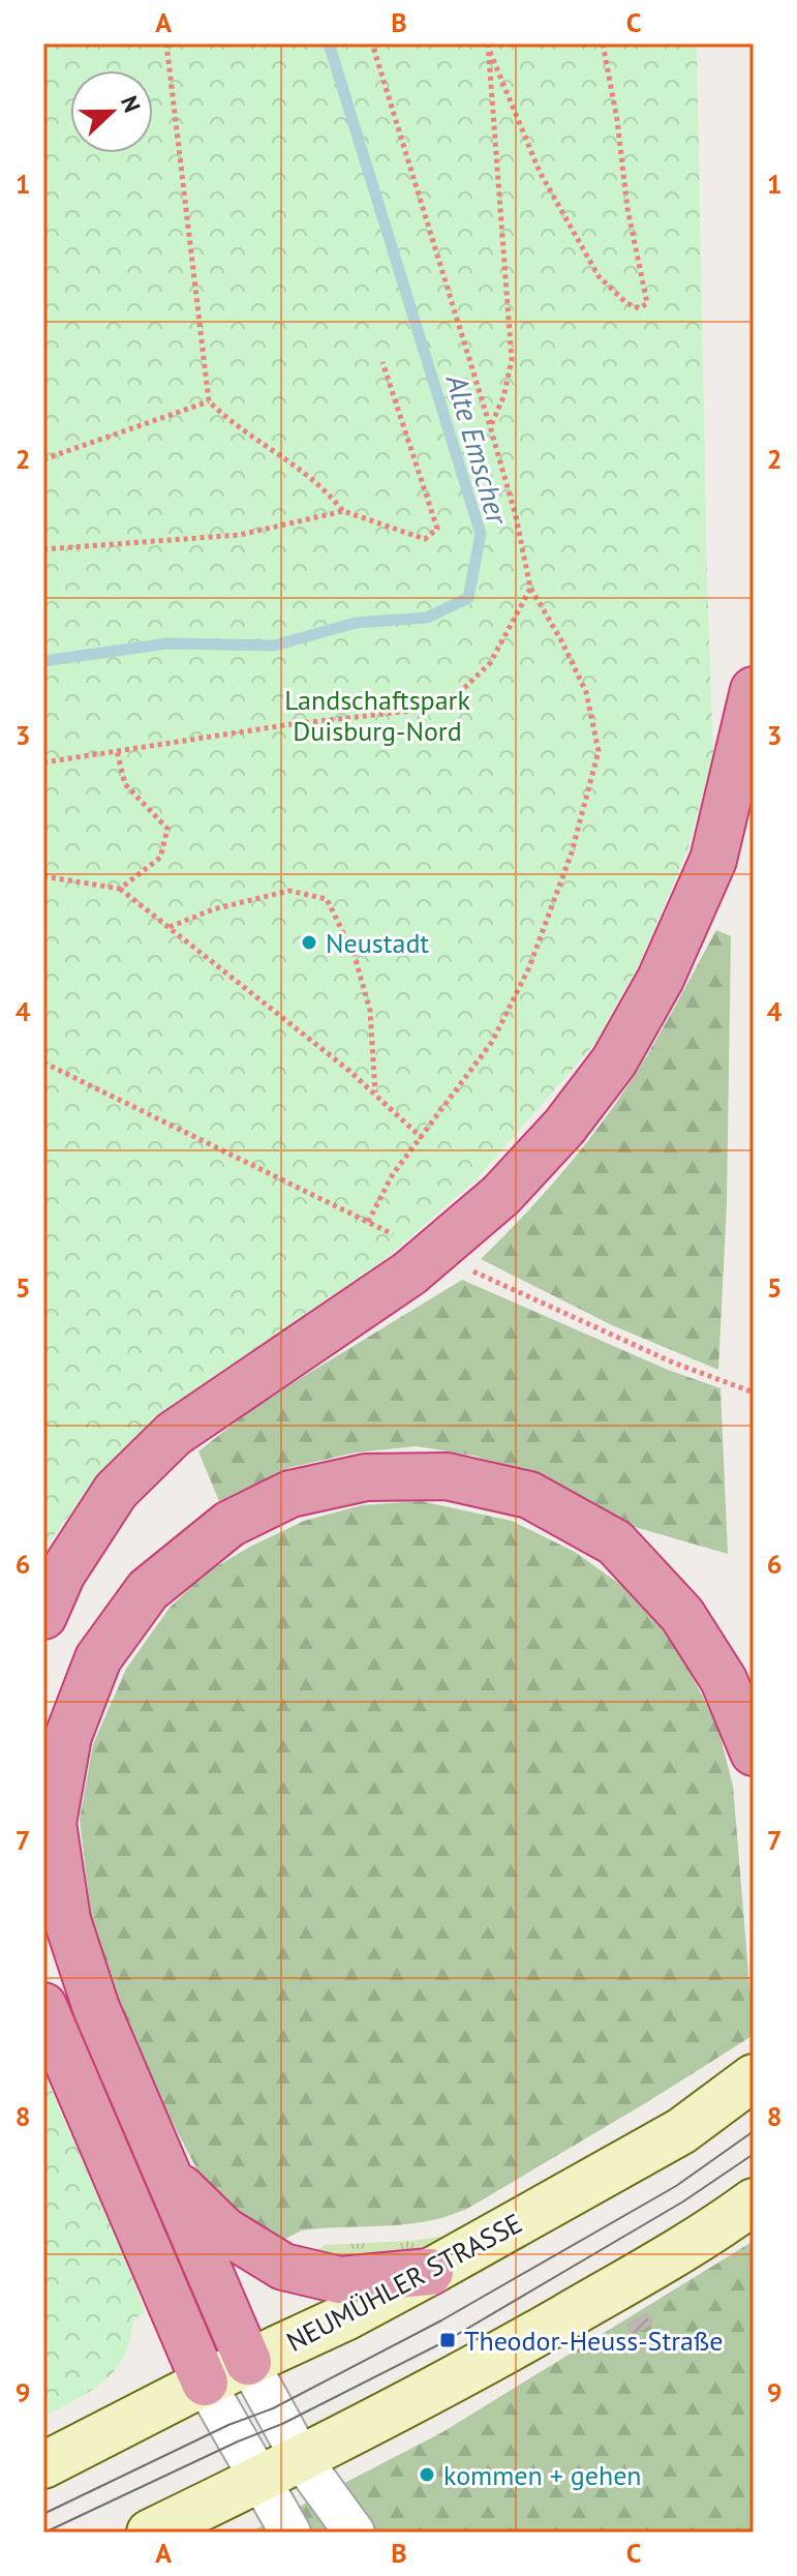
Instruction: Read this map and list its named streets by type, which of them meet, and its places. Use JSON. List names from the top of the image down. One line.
{"streets":{"main road":["NEUMÜHLER STRASSE"]},"water":["Alte Emscher"],"parks":["Landschaftspark Duisburg-Nord"],"places":{"other":["Neustadt","kommen + gehen"],"transit":["Theodor-Heuss-Straße"]},"north":"right","grid":{"columns":["A","B","C"],"rows":["1","2","3","4","5","6","7","8","9"]}}
